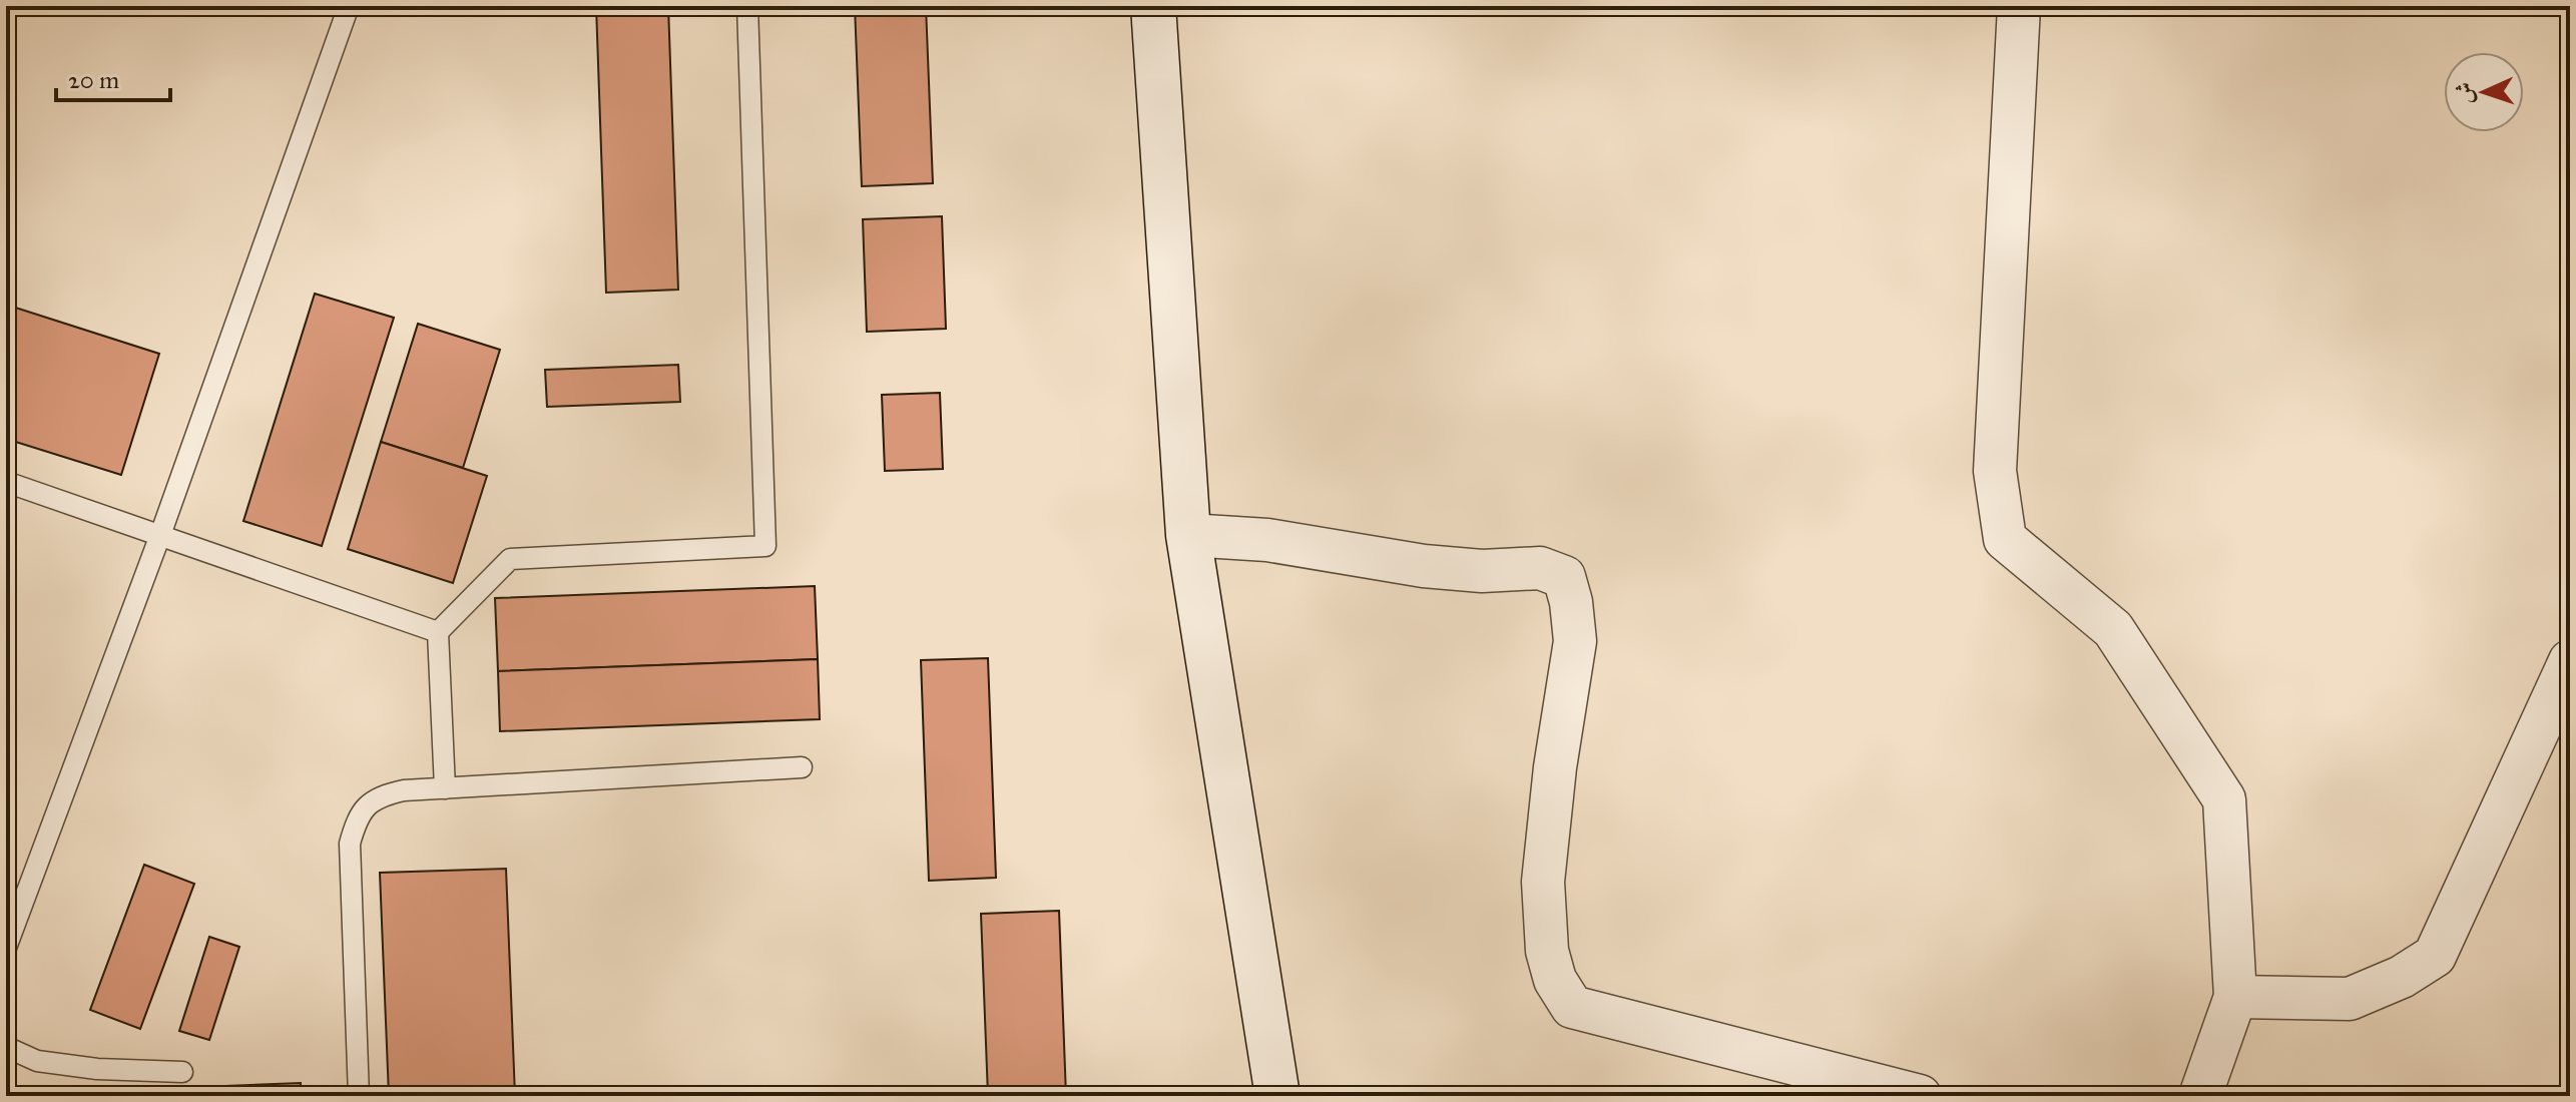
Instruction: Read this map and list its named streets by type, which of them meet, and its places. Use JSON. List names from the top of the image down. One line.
{"scale_bar":"20 m","north":"left"}
